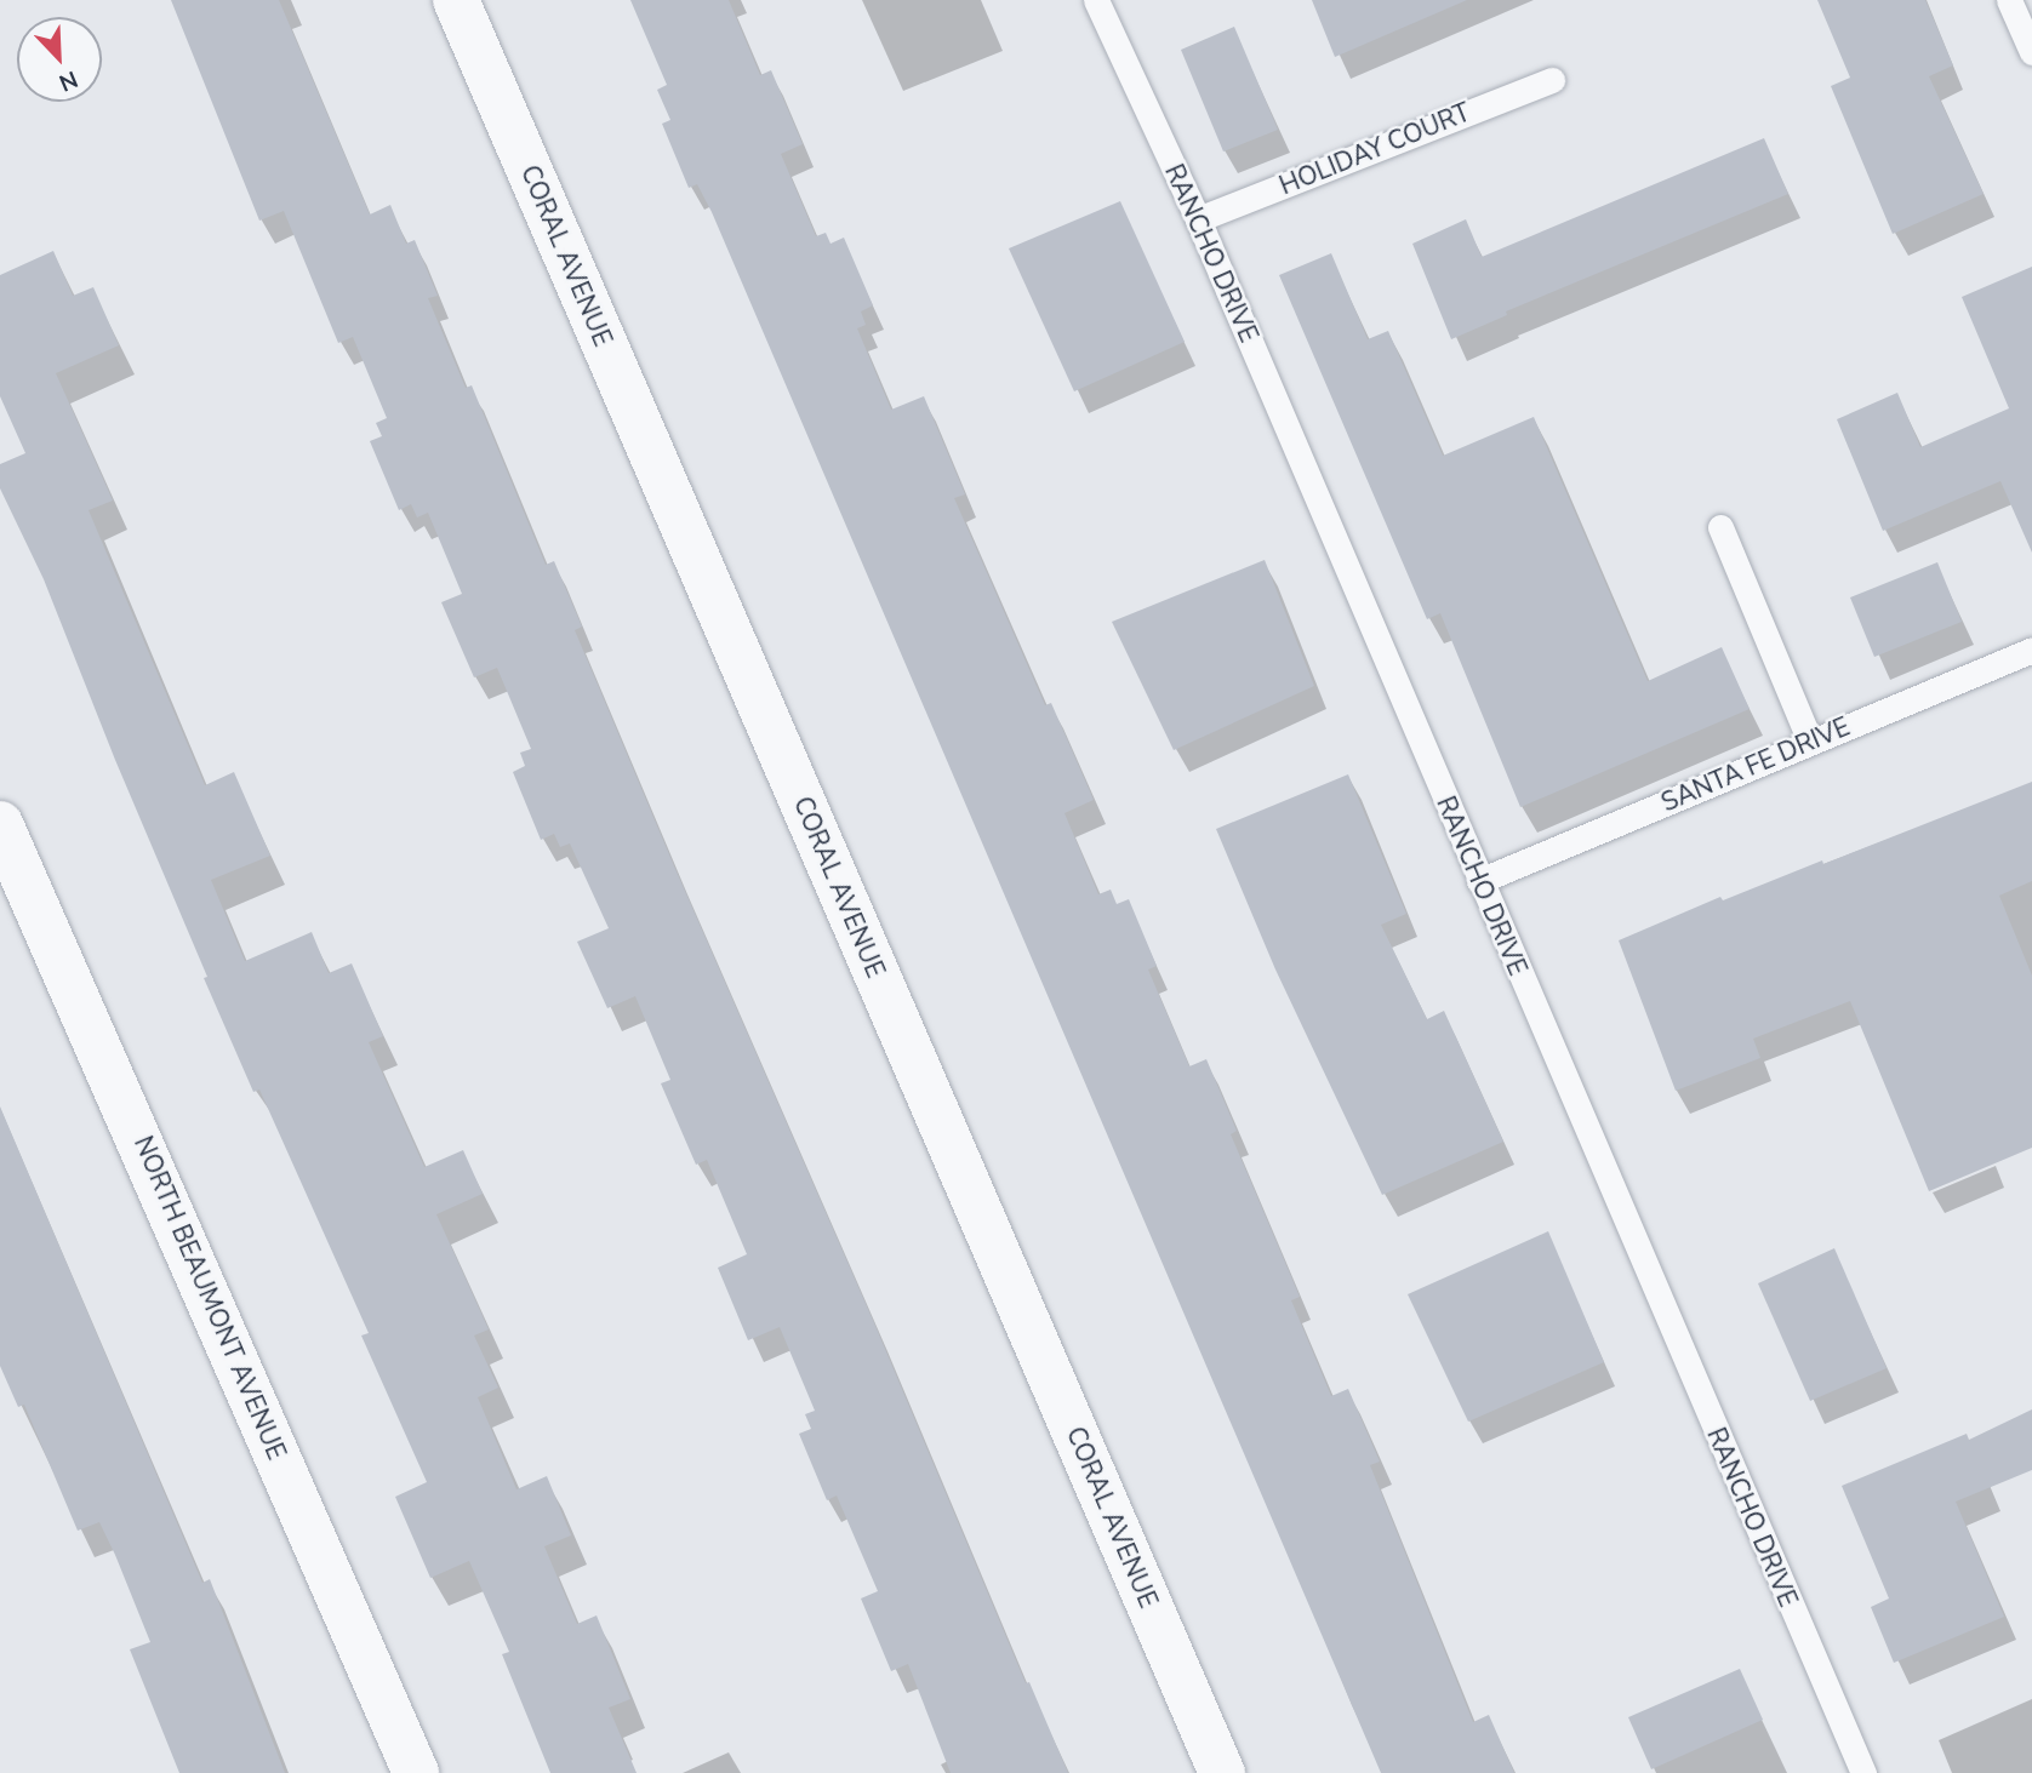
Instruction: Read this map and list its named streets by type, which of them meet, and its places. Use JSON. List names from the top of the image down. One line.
{"streets":{"street":["CORAL AVENUE","NORTH BEAUMONT AVENUE"],"lane":["HOLIDAY COURT","RANCHO DRIVE","SANTA FE DRIVE"]},"crossings":[["HOLIDAY COURT","RANCHO DRIVE"],["RANCHO DRIVE","SANTA FE DRIVE"]],"north":"bottom right"}
